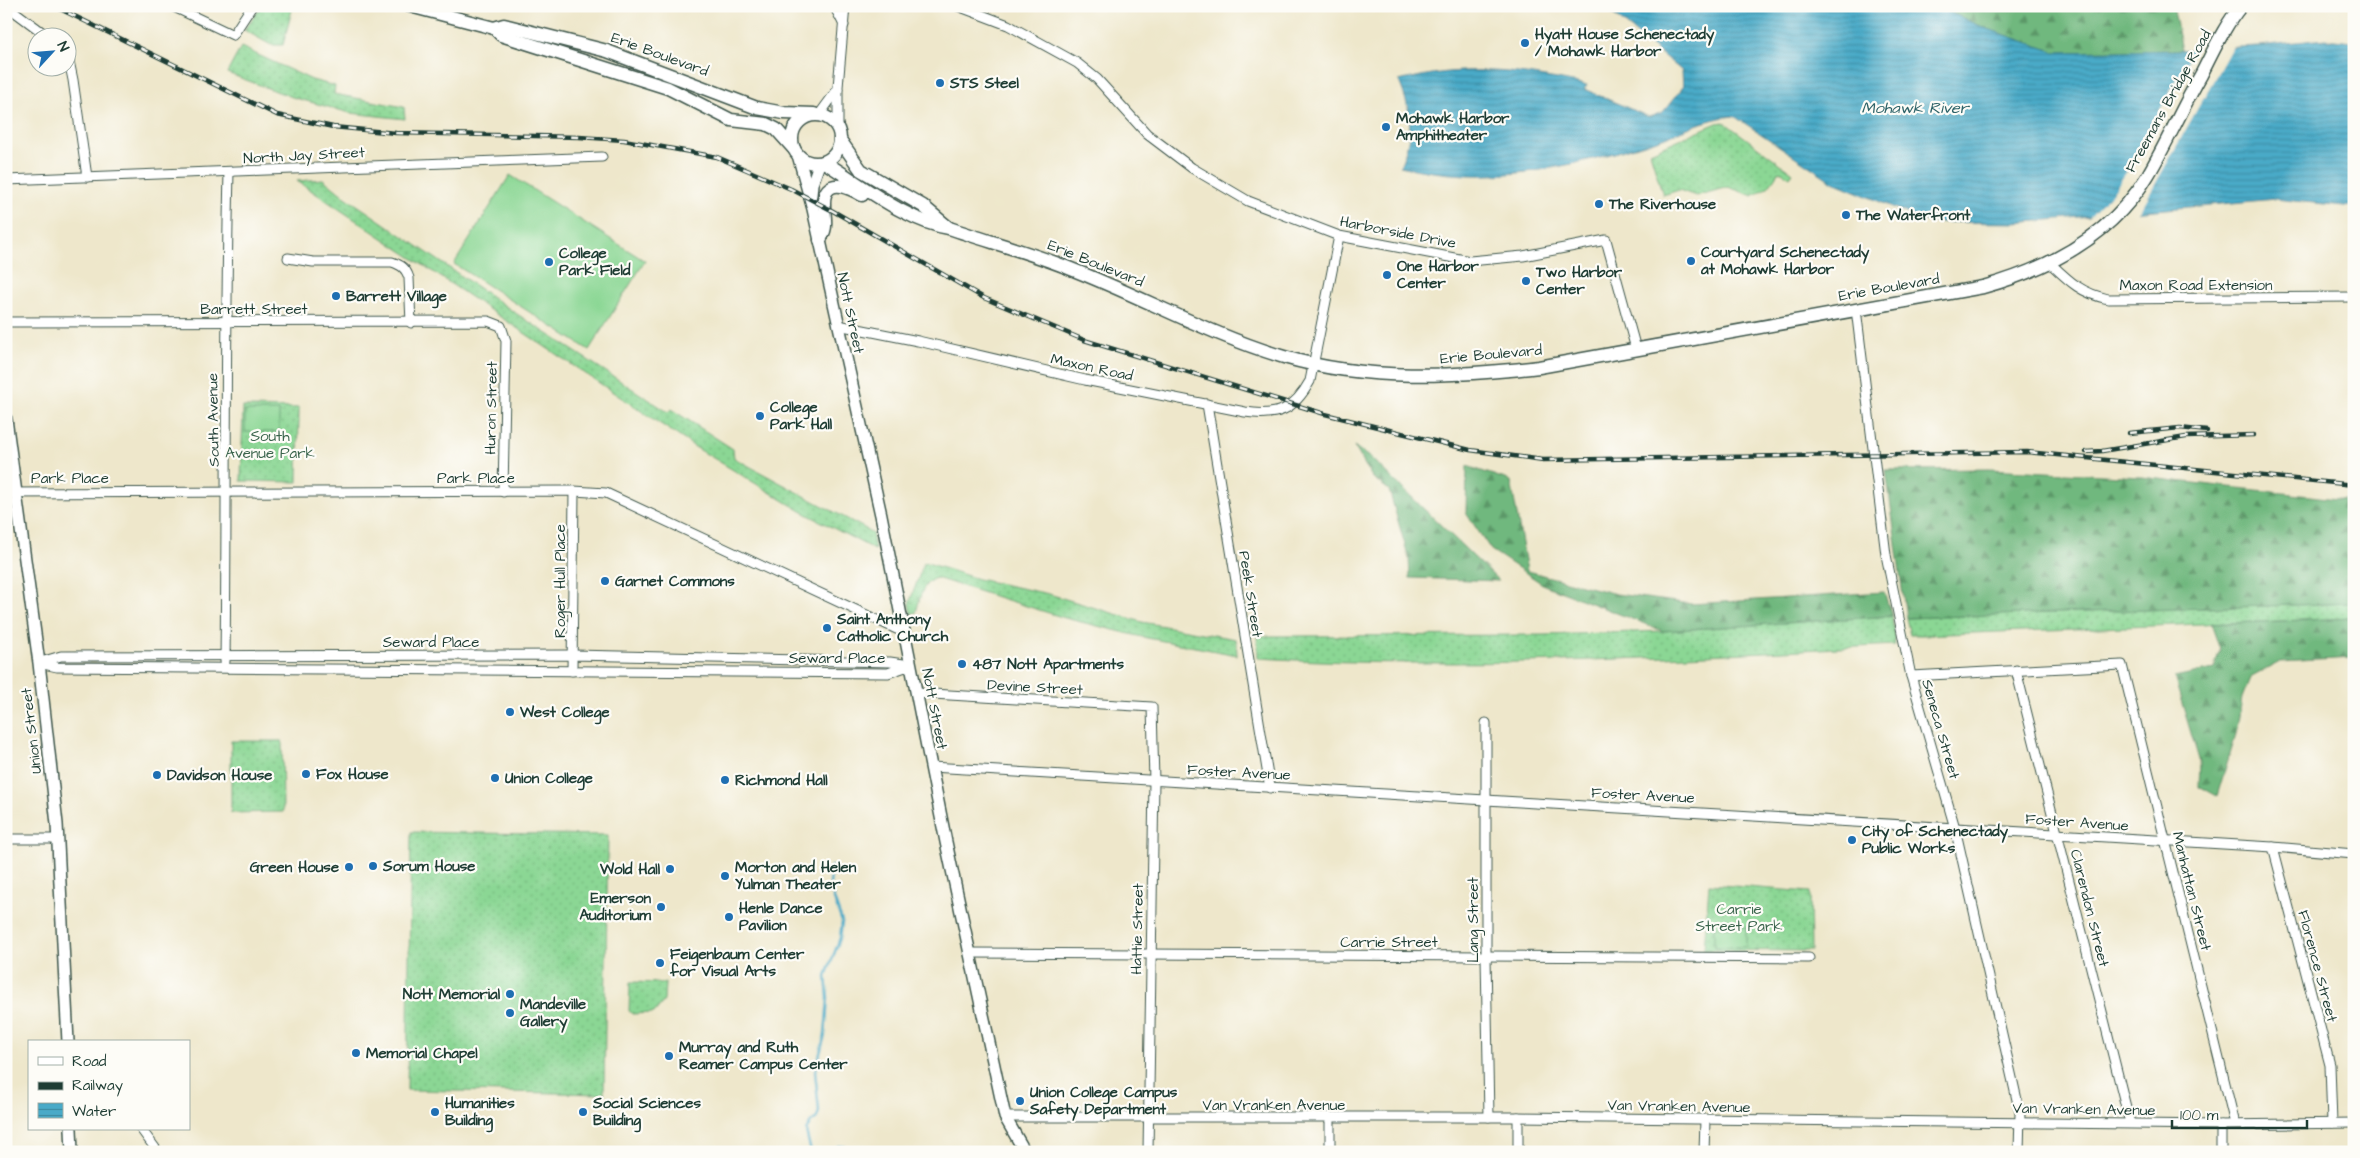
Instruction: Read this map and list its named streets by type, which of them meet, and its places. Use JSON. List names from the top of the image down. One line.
{"streets":{"highway":["Erie Boulevard","Freemans Bridge Road"],"main road":["Nott Street","Union Street"],"street":["North Jay Street","Harborside Drive","Maxon Road Extension","Barrett Street","Maxon Road","Huron Street","South Avenue","Park Place","Roger Hull Place","Peek Street","Seward Place","Devine Street","Seneca Street","Foster Avenue","Manhattan Street","Clarendon Street","Lang Street","Hattie Street","Carrie Street","Florence Street","Van Vranken Avenue"]},"crossings":[["Erie Boulevard","Freemans Bridge Road"],["Erie Boulevard","Harborside Drive"],["Erie Boulevard","Maxon Road Extension"],["Erie Boulevard","Nott Street"],["Erie Boulevard","Maxon Road"],["Erie Boulevard","Seneca Street"],["Freemans Bridge Road","Maxon Road Extension"],["North Jay Street","South Avenue"],["Harborside Drive","Maxon Road"],["Barrett Street","Huron Street"],["Barrett Street","South Avenue"],["Nott Street","Maxon Road"],["Nott Street","Park Place"],["Nott Street","Seward Place"],["Nott Street","Devine Street"],["Nott Street","Foster Avenue"],["Nott Street","Carrie Street"],["Nott Street","Van Vranken Avenue"],["Maxon Road","Peek Street"],["Huron Street","Park Place"],["South Avenue","Park Place"],["South Avenue","Seward Place"],["Park Place","Roger Hull Place"],["Park Place","Union Street"],["Roger Hull Place","Seward Place"],["Peek Street","Foster Avenue"],["Seward Place","Union Street"],["Devine Street","Hattie Street"],["Seneca Street","Foster Avenue"],["Seneca Street","Van Vranken Avenue"],["Foster Avenue","Manhattan Street"],["Foster Avenue","Clarendon Street"],["Foster Avenue","Lang Street"],["Foster Avenue","Hattie Street"],["Foster Avenue","Florence Street"],["Manhattan Street","Clarendon Street"],["Manhattan Street","Van Vranken Avenue"],["Clarendon Street","Van Vranken Avenue"],["Lang Street","Carrie Street"],["Lang Street","Van Vranken Avenue"],["Hattie Street","Carrie Street"],["Hattie Street","Van Vranken Avenue"],["Florence Street","Van Vranken Avenue"]],"water":["Mohawk River"],"parks":["South Avenue Park","Carrie Street Park"],"places":["Hyatt House Schenectady / Mohawk Harbor","STS Steel","Mohawk Harbor Amphitheater","The Riverhouse","The Waterfront","Courtyard Schenectady at Mohawk Harbor","College Park Field","One Harbor Center","Two Harbor Center","Barrett Village","College Park Hall","Garnet Commons","Saint Anthony Catholic Church","487 Nott Apartments","West College","Fox House","Davidson House","Union College","Richmond Hall","City of Schenectady Public Works","Sorum House","Green House","Wold Hall","Morton and Helen Yulman Theater","Emerson Auditorium","Henle Dance Pavilion","Feigenbaum Center for Visual Arts","Nott Memorial","Mandeville Gallery","Memorial Chapel","Murray and Ruth Reamer Campus Center","Union College Campus Safety Department","Humanities Building","Social Sciences Building"],"legend":["Road","Railway","Water"],"scale_bar":"100 m","north":"top right"}
